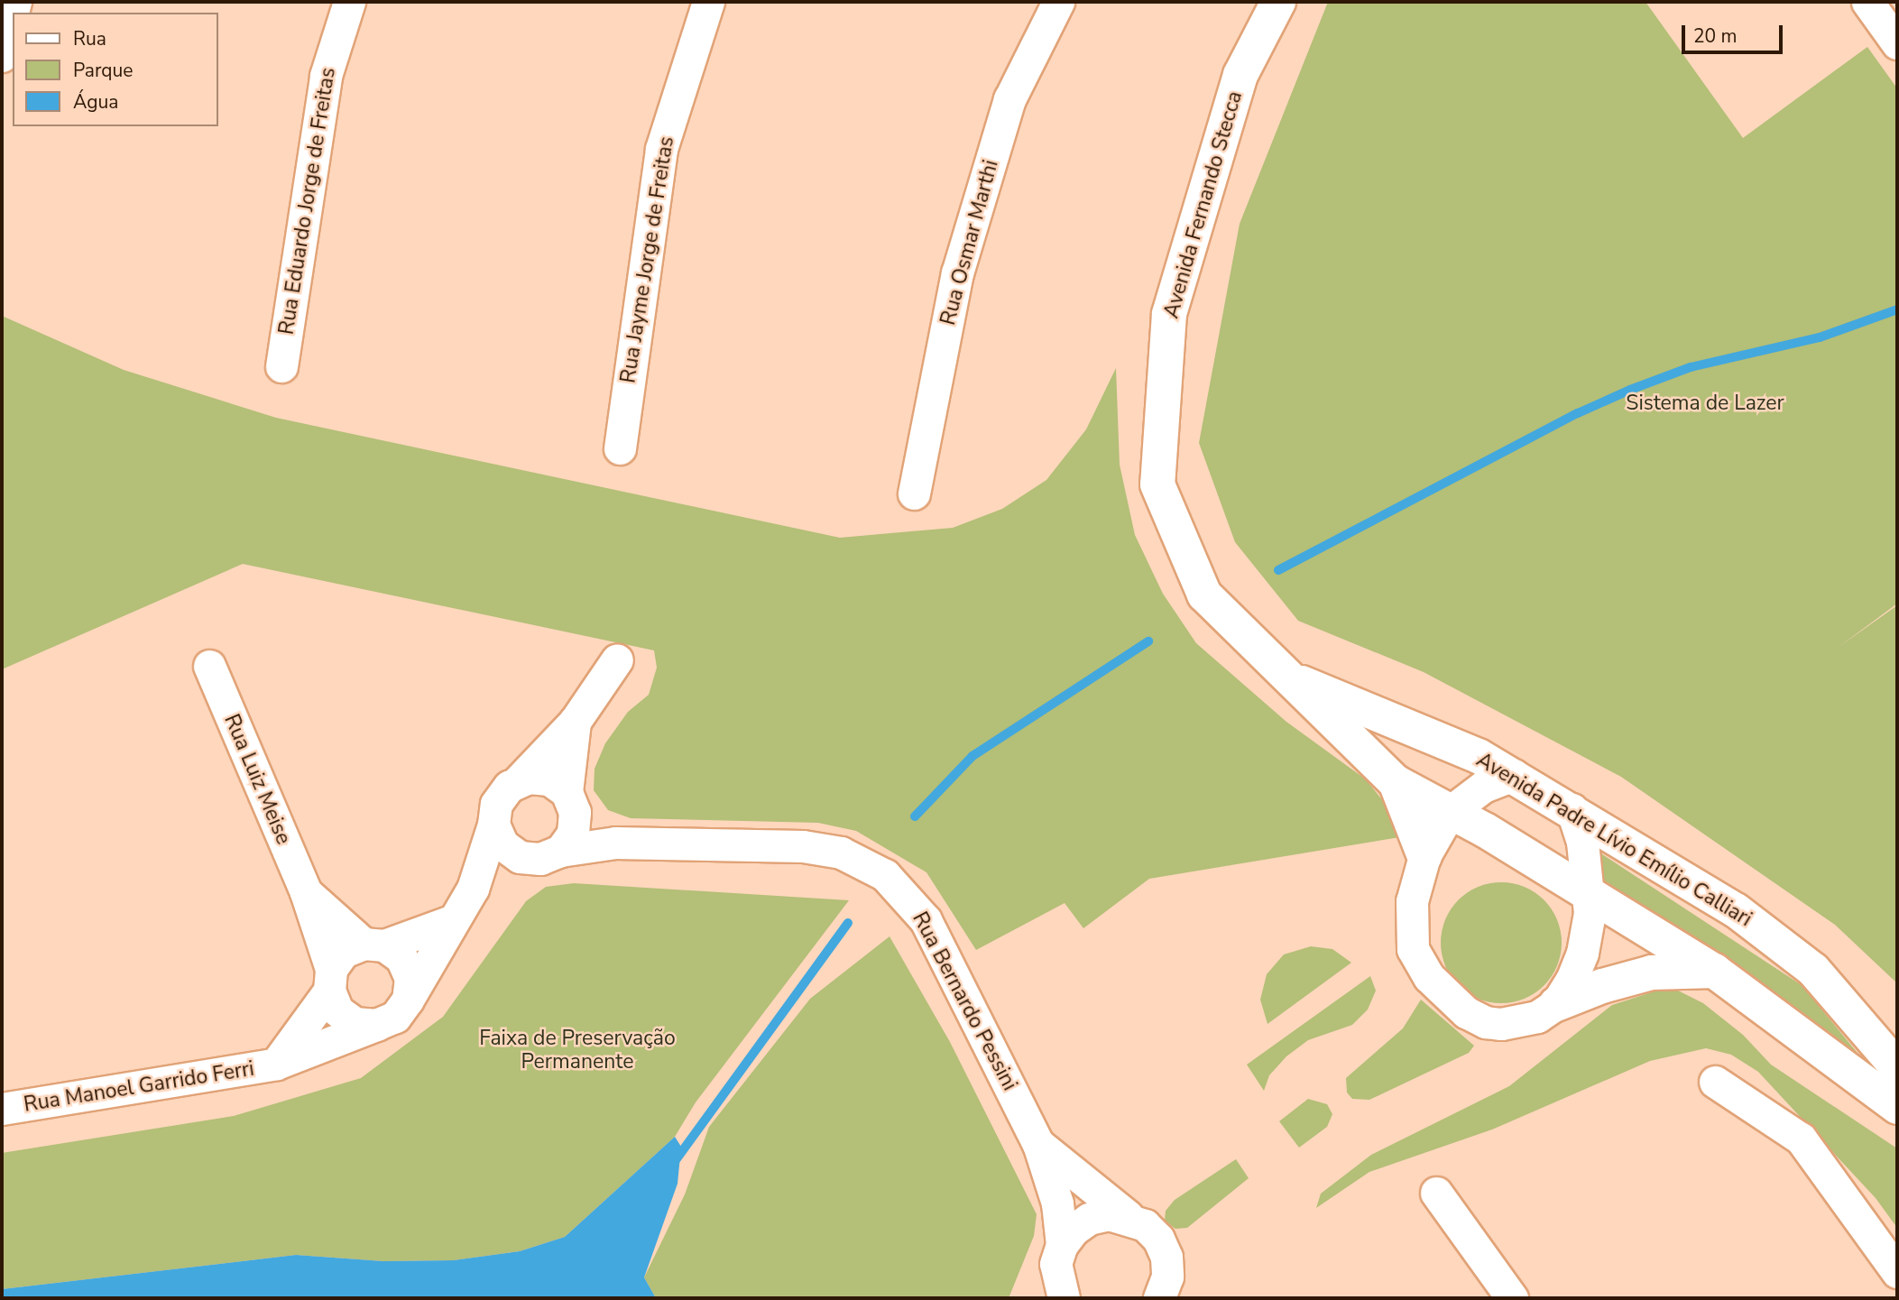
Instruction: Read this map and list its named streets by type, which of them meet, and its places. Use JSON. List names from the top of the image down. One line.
{"streets":{"street":["Rua Eduardo Jorge de Freitas","Avenida Fernando Stecca","Rua Osmar Marthi","Rua Jayme Jorge de Freitas","Rua Luiz Meise","Avenida Padre Lívio Emílio Calliari","Rua Bernardo Pessini","Rua Manoel Garrido Ferri"]},"crossings":[["Avenida Fernando Stecca","Avenida Padre Lívio Emílio Calliari"],["Rua Luiz Meise","Rua Manoel Garrido Ferri"],["Rua Bernardo Pessini","Rua Manoel Garrido Ferri"]],"parks":["Sistema de Lazer","Faixa de Preservação Permanente"],"legend":["Rua","Parque","Água"],"scale_bar":"20 m"}
